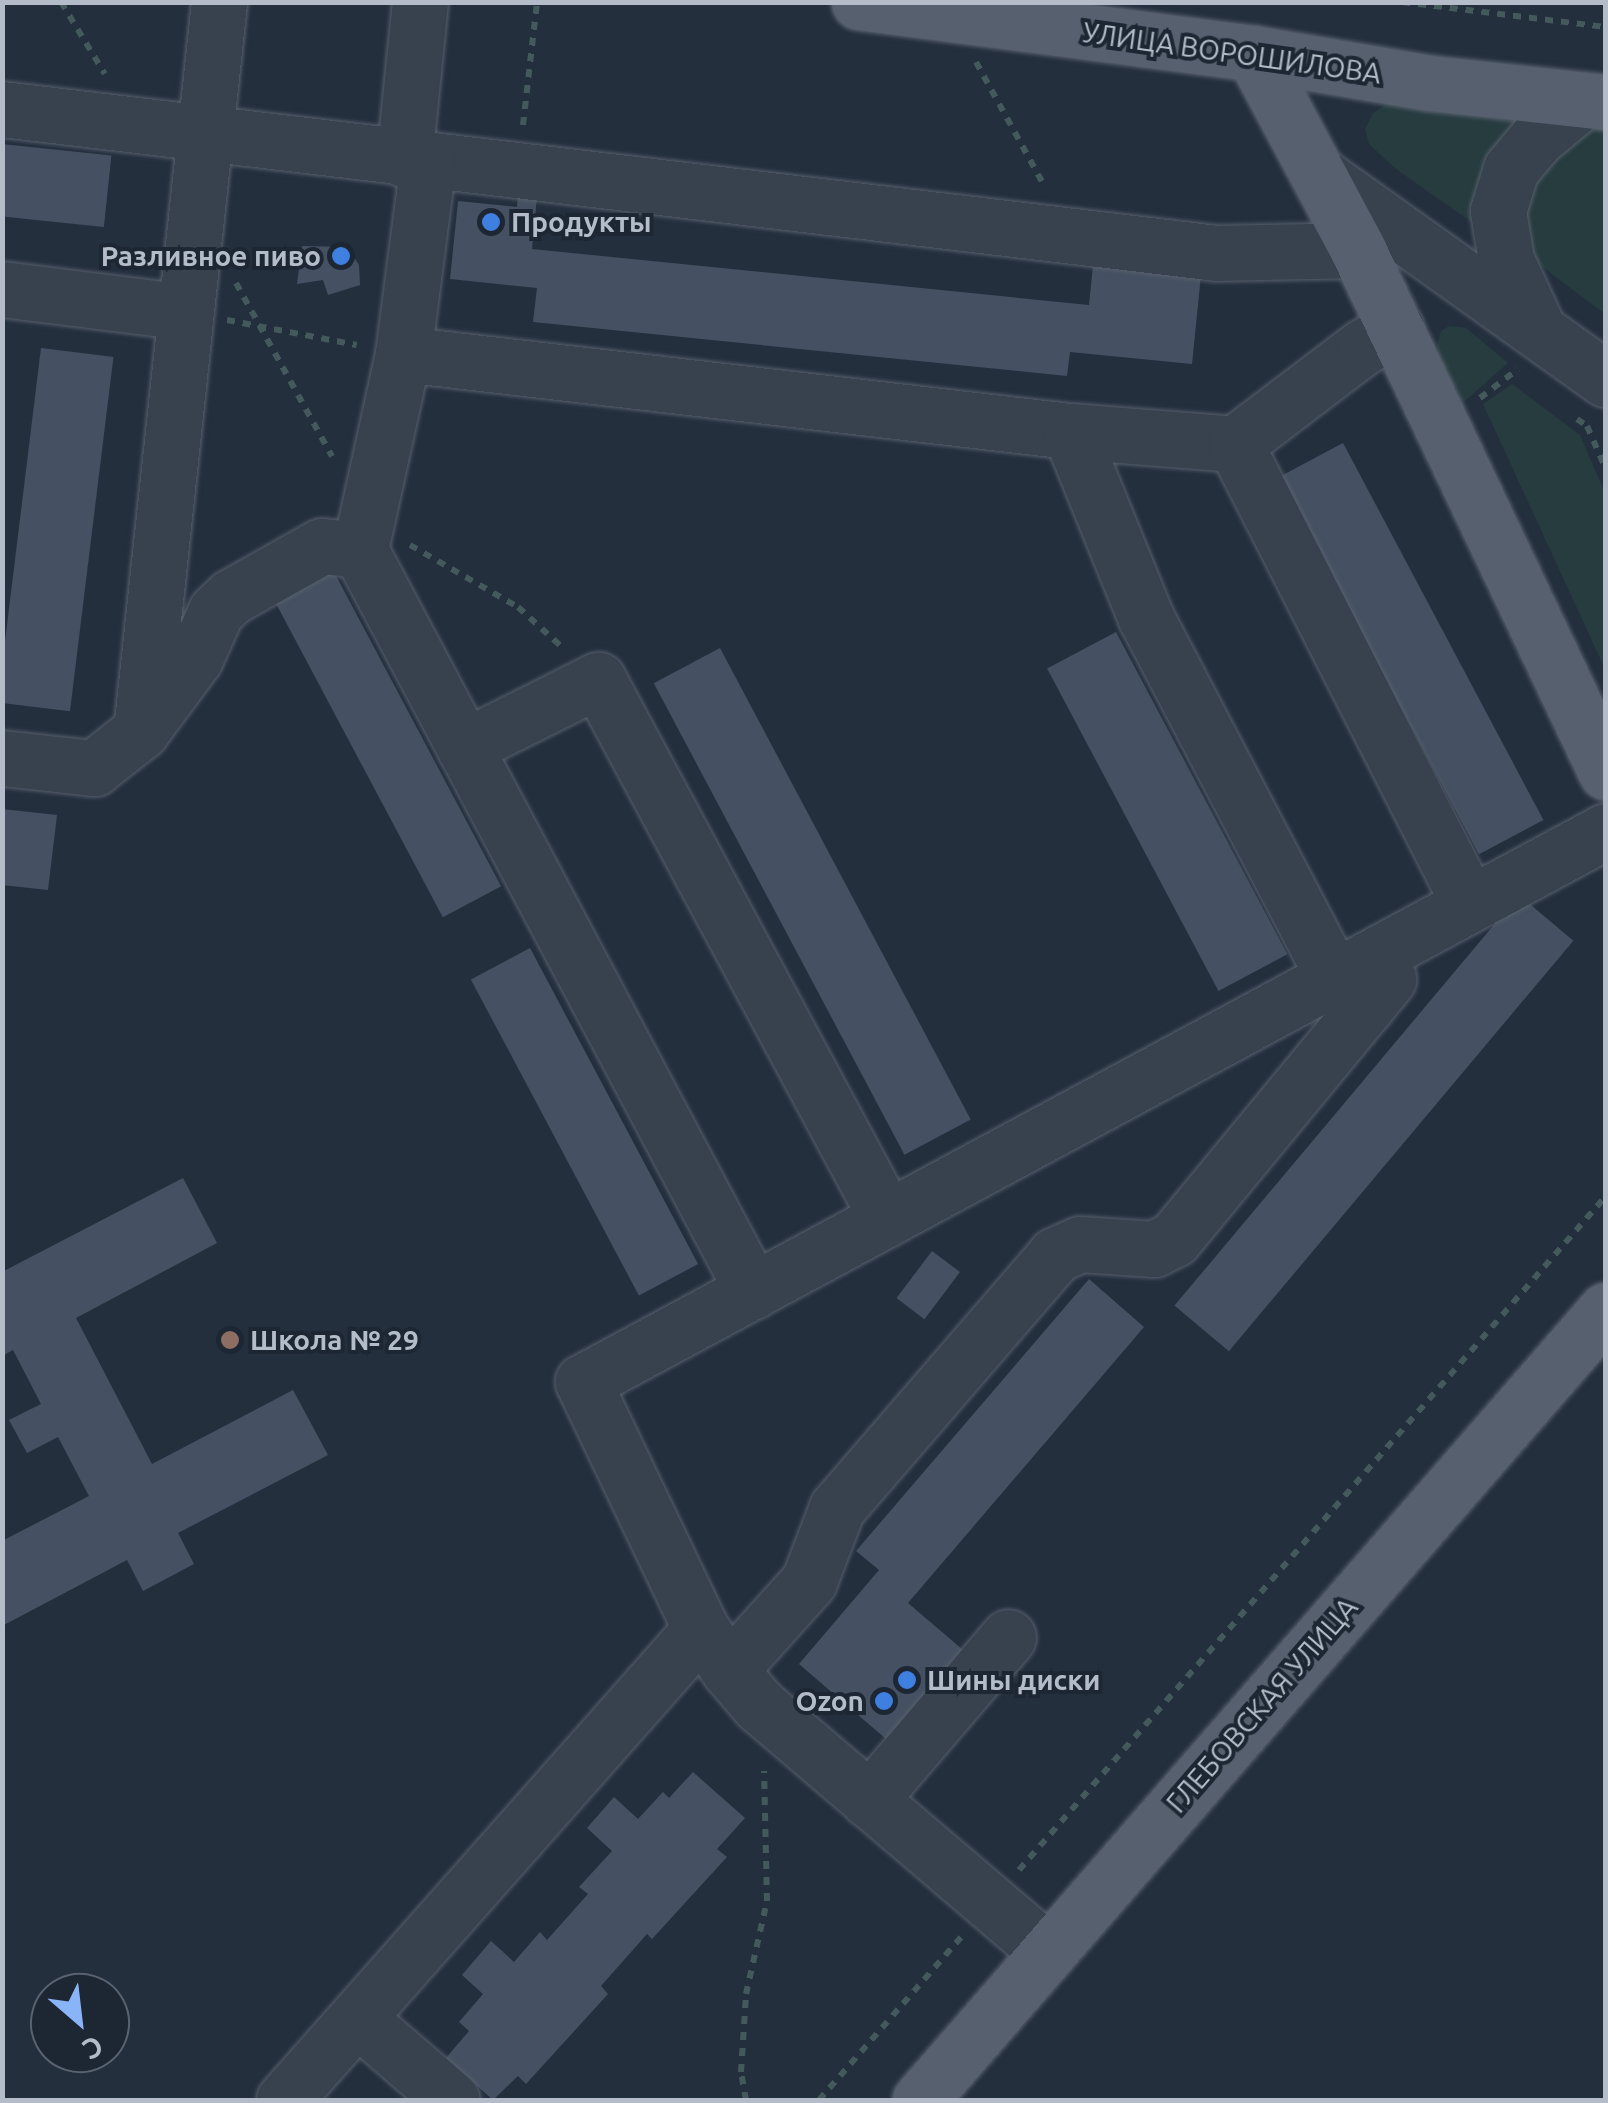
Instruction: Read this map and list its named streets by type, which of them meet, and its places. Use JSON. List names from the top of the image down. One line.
{"streets":{"main road":["УЛИЦА ВОРОШИЛОВА","ГЛЕБОВСКАЯ УЛИЦА"]},"places":["Продукты","Разливное пиво","Школа № 29","Шины диски","Ozon"],"north":"bottom right"}
